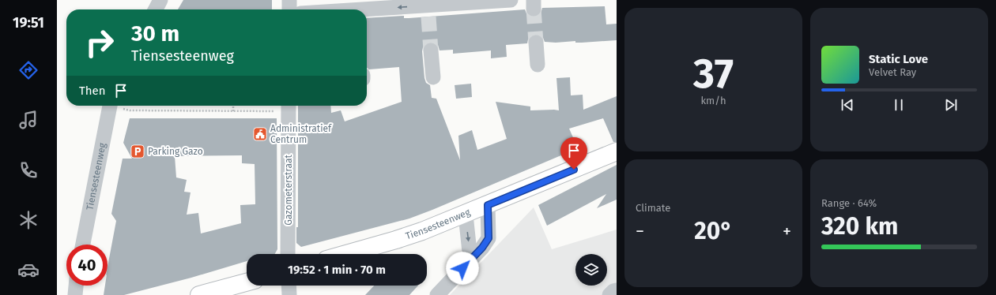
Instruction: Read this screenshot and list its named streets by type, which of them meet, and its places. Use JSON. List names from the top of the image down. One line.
{"streets":{"main road":["Tiensesteenweg"],"street":["Gazometerstraat"]},"places":{"public building":["Administratief Centrum"],"parking":["Parking Gazo"]},"page":{"tabs":"19:51","tile":[["37","km/h"],"Climate",["Range · 64%","320 km"]],"turn":["30 m","Tiensesteenweg"],"song":["Static Love","Velvet Ray"],"then":"Then","heat":["−","20°","+"],"limit":"40","trip":"19:52 · 1 min · 70 m"}}
